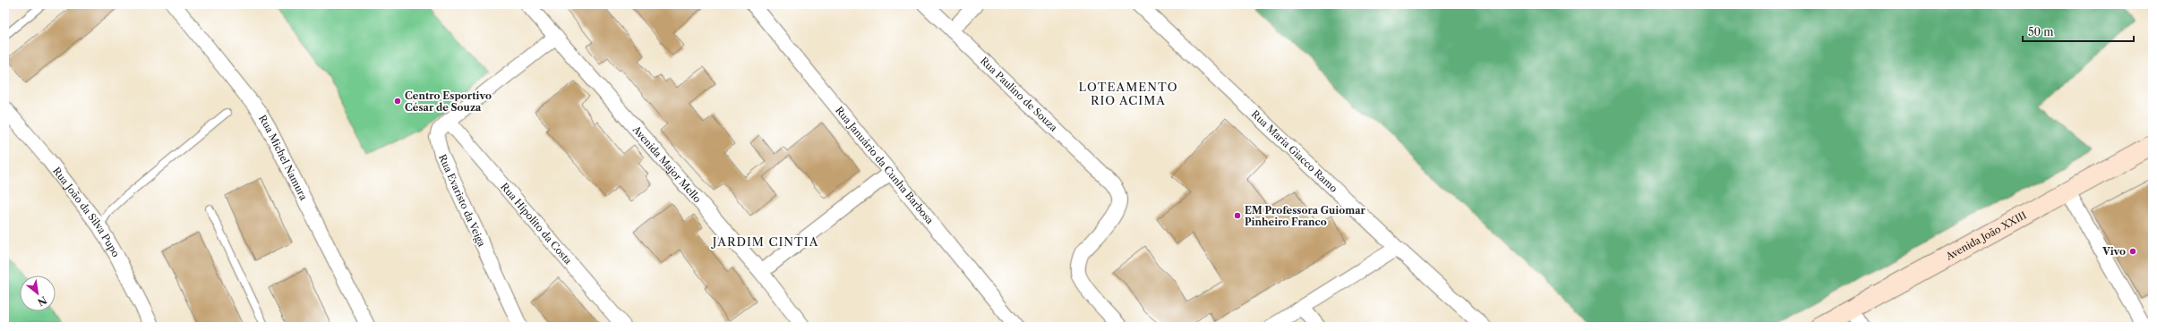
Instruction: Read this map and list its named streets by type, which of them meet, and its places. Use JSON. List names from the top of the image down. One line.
{"streets":{"main road":["Avenida João XXIII"],"street":["Rua Paulino de Souza","Rua Maria Giacco Ramo","Rua Michel Namura","Avenida Major Mello","Rua Januário da Cunha Barbosa","Rua Evaristo da Veiga","Rua João da Silva Pupo","Rua Hipolito da Costa"]},"crossings":[["Avenida Major Mello","Rua Evaristo da Veiga"],["Rua Evaristo da Veiga","Rua Hipolito da Costa"]],"districts":["LOTEAMENTO RIO ACIMA","JARDIM CINTIA"],"places":["Centro Esportivo César de Souza","EM Professora Guiomar Pinheiro Franco","Vivo"],"scale_bar":"50 m","north":"bottom right"}
